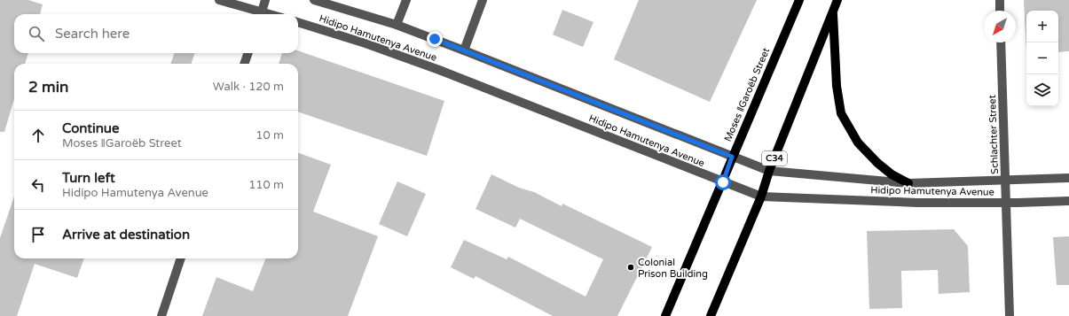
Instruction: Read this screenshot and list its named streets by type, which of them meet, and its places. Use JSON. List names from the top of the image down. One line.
{"streets":{"main road":["Moses ǁGaroëb Street","C34"],"street":["Hidipo Hamutenya Avenue","Schlachter Street"]},"crossings":[["Hidipo Hamutenya Avenue","Moses ǁGaroëb Street"],["Hidipo Hamutenya Avenue","Schlachter Street"],["Hidipo Hamutenya Avenue","C34"]],"places":["Colonial Prison Building"],"north":"bottom left","page":{"map_buttons":["+","−"],"search":"Search here","heading":["2 min","Walk · 120 m"],"list":[["Continue","Moses ǁGaroëb Street","10 m"],["Turn left","Hidipo Hamutenya Avenue","110 m"],"Arrive at destination"]}}
